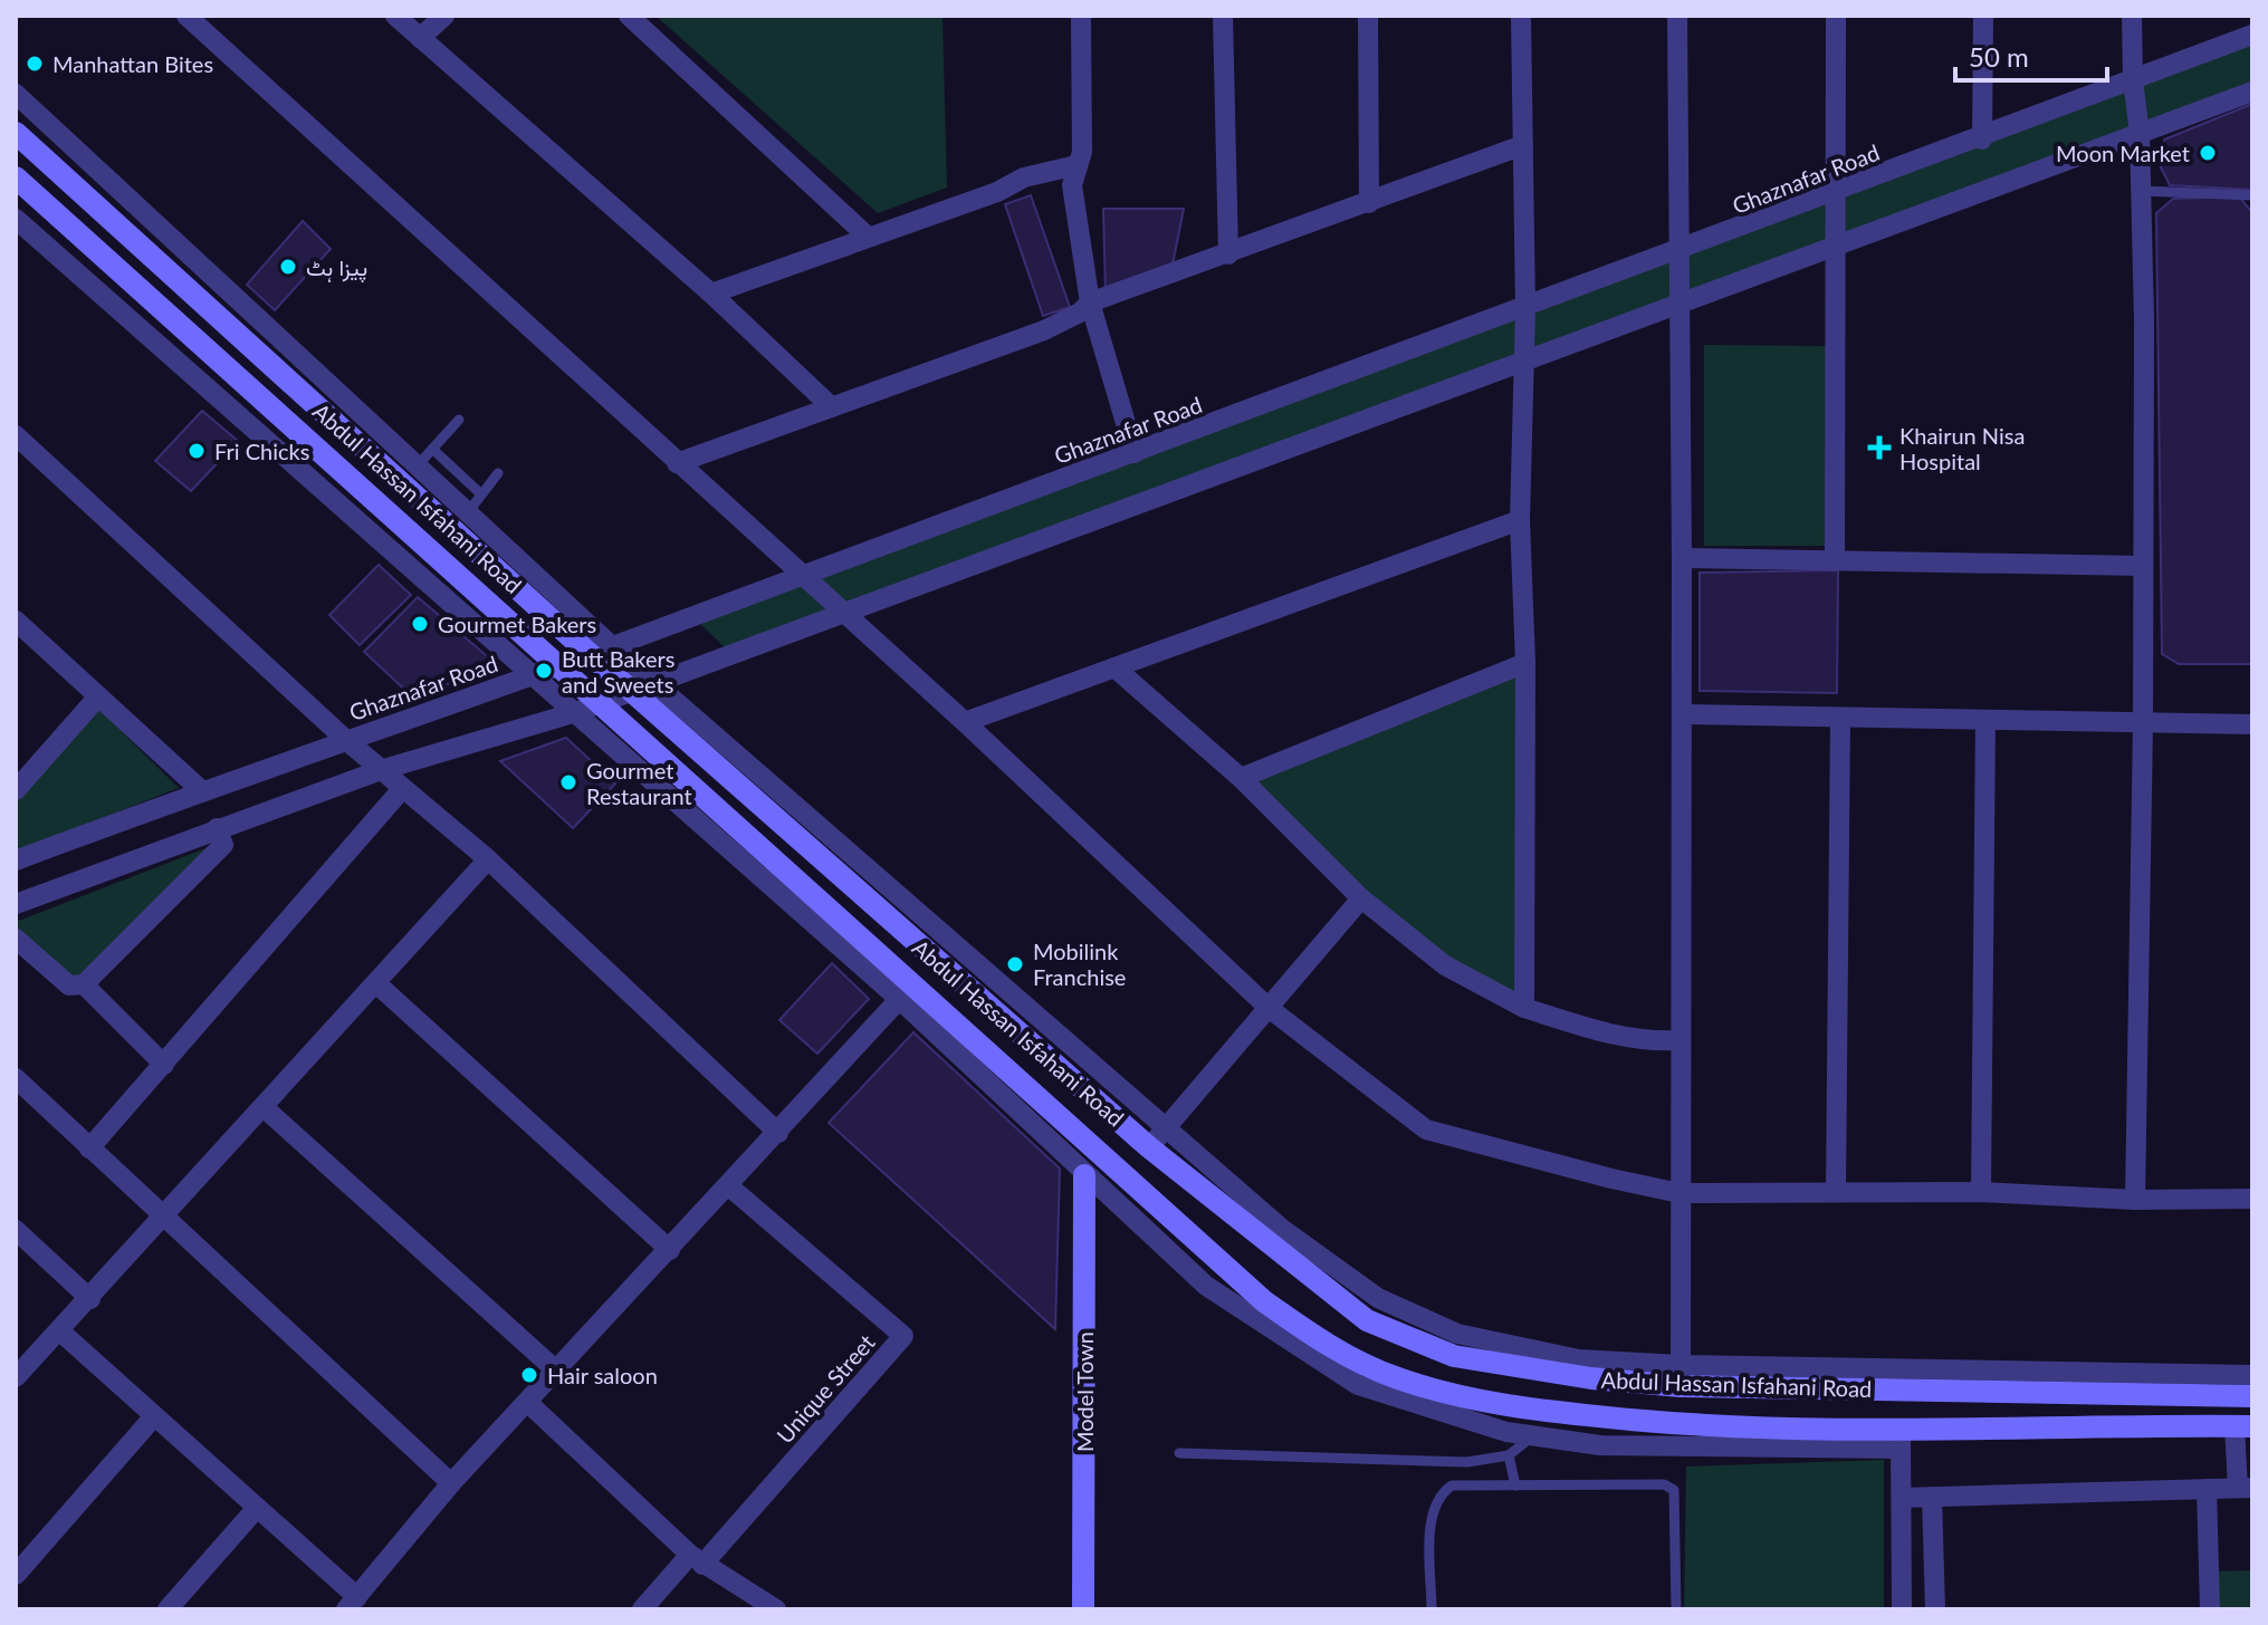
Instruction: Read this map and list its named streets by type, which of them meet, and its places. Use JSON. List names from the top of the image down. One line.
{"streets":{"main road":["Abdul Hassan Isfahani Road","Model Town"],"street":["Ghaznafar Road","Unique Street"]},"crossings":[["Ghaznafar Road","Abdul Hassan Isfahani Road"]],"places":{"other":["Manhattan Bites","Moon Market","پیزا ہٹ","Fri Chicks","Gourmet Bakers","Butt Bakers and Sweets","Gourmet Restaurant","Mobilink Franchise","Hair saloon"],"health":["Khairun Nisa Hospital"]},"scale_bar":"50 m"}
